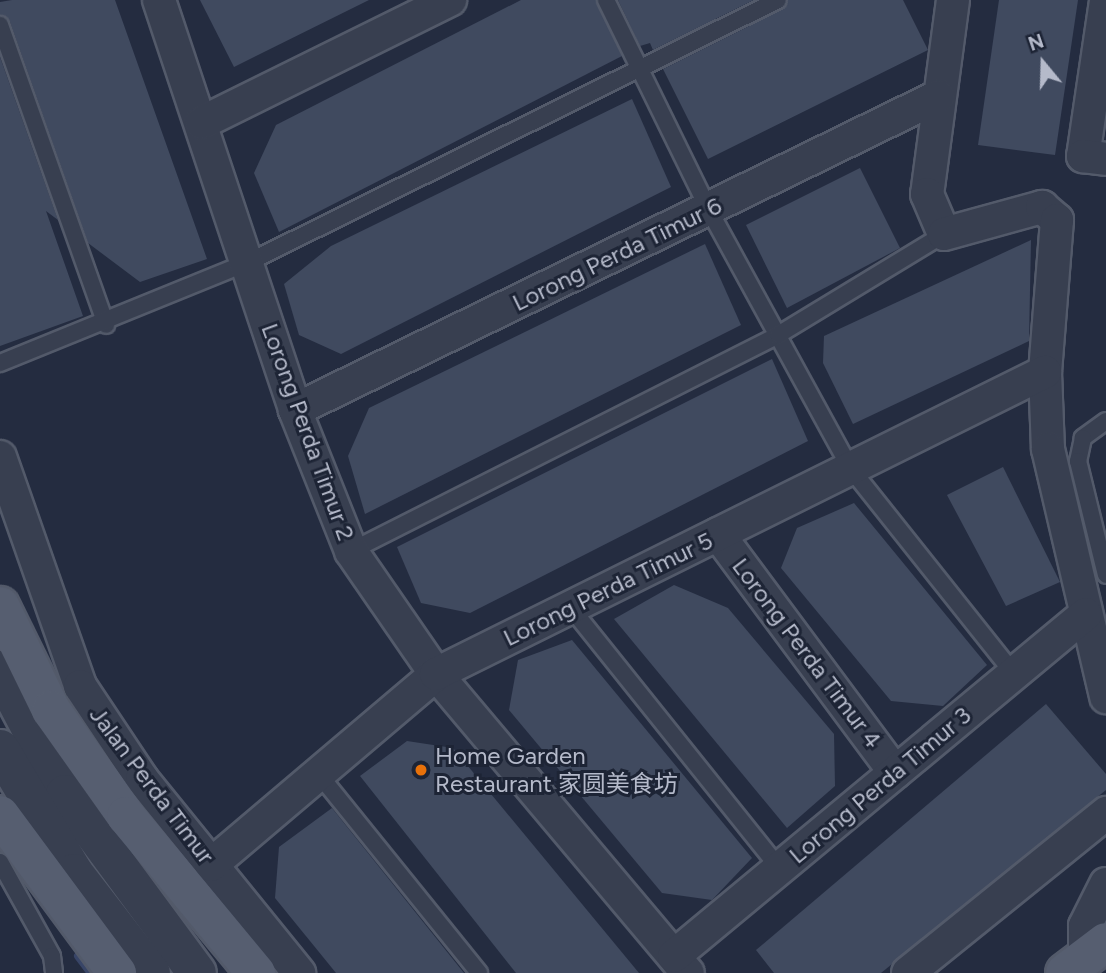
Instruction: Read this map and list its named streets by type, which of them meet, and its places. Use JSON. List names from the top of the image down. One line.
{"streets":{"street":["Lorong Perda Timur 6","Lorong Perda Timur 2","Lorong Perda Timur 5","Lorong Perda Timur 4","Jalan Perda Timur","Lorong Perda Timur 3"]},"crossings":[["Lorong Perda Timur 6","Lorong Perda Timur 2"],["Lorong Perda Timur 2","Lorong Perda Timur 5"],["Lorong Perda Timur 2","Lorong Perda Timur 3"],["Lorong Perda Timur 5","Lorong Perda Timur 4"],["Lorong Perda Timur 5","Jalan Perda Timur"],["Lorong Perda Timur 4","Lorong Perda Timur 3"]],"places":["Home Garden Restaurant 家圆美食坊"],"north":"top"}
